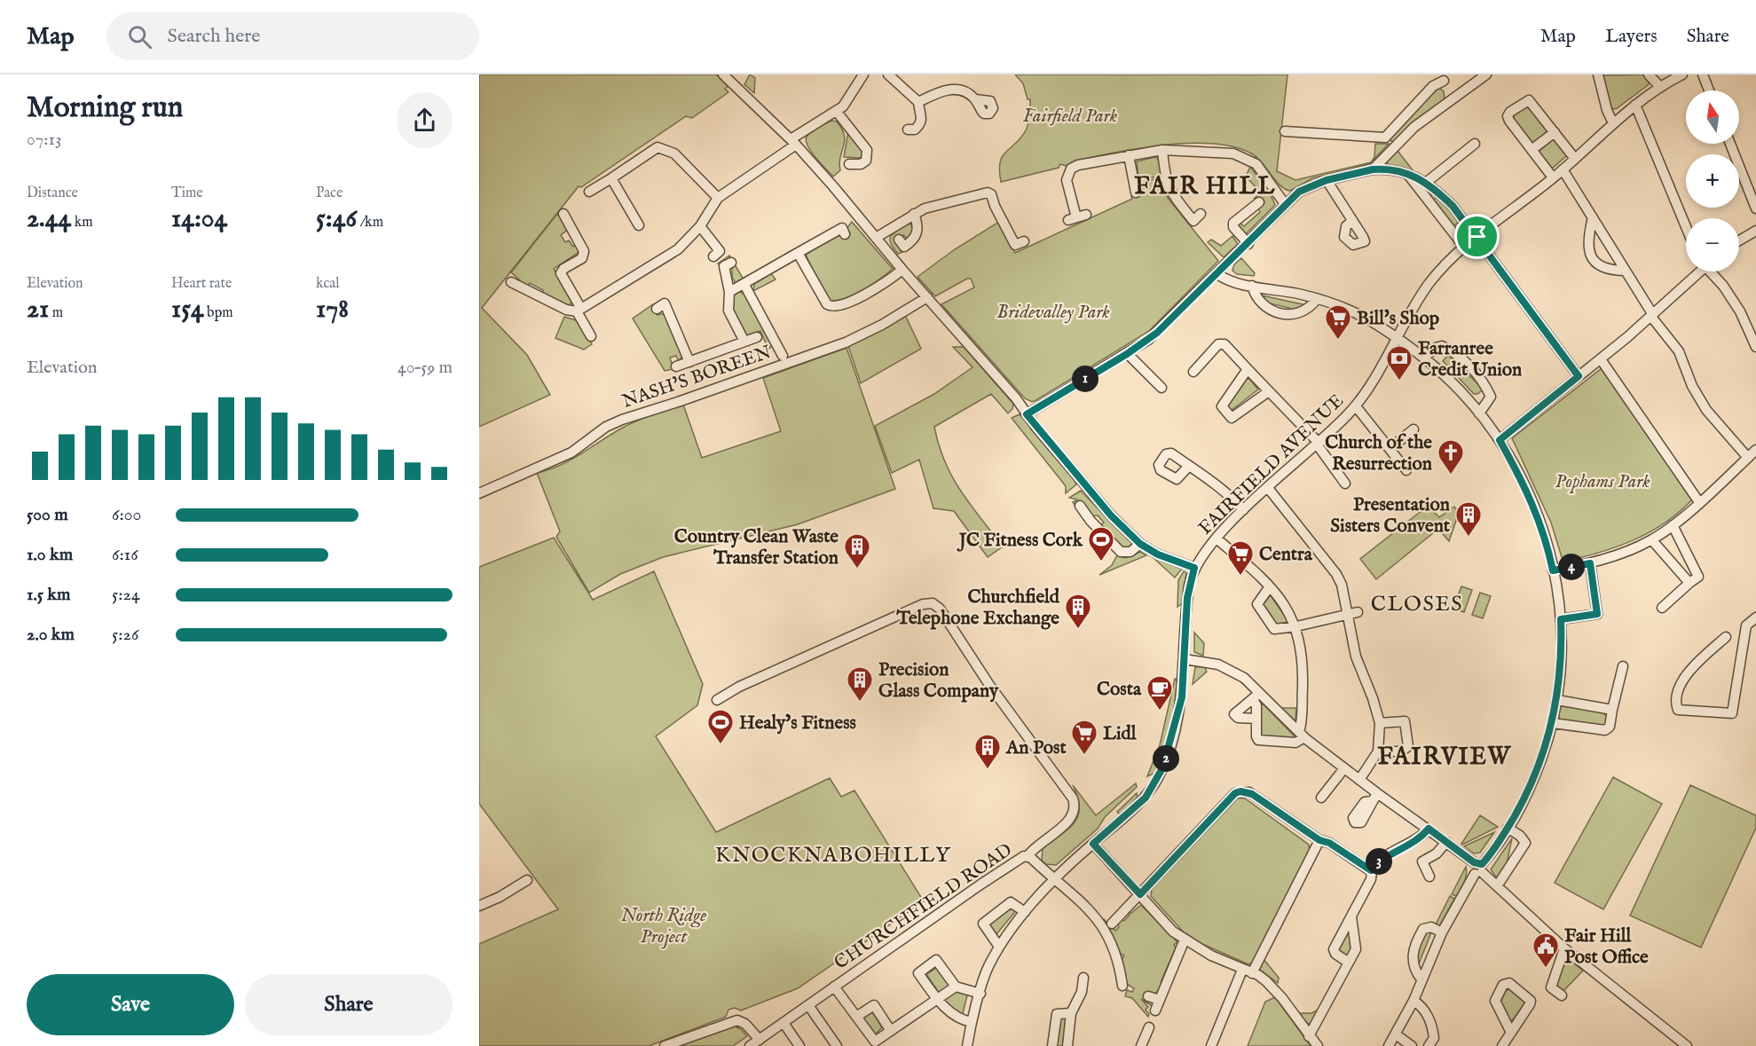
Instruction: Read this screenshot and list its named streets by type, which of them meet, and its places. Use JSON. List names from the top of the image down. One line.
{"streets":{"street":["NASH'S BOREEN","FAIRFIELD AVENUE","CHURCHFIELD ROAD"]},"districts":["FAIR HILL","CLOSES","FAIRVIEW","KNOCKNABOHILLY"],"parks":["Fairfield Park","Bridevalley Park","Pophams Park","North Ridge Project"],"places":{"supermarket":["Bill's Shop","Centra","Lidl"],"bank":["Farranree Credit Union"],"church":["Church of the Resurrection"],"building":["Presentation Sisters Convent","Country Clean Waste Transfer Station","Churchfield Telephone Exchange","Precision Glass Company","An Post"],"sports":["JC Fitness Cork","Healy’s Fitness"],"cafe":["Costa"],"public building":["Fair Hill Post Office"]},"north":"top","page":{"header":"Map","search":"Search here","nav":["Map","Layers","Share"],"heading":["Morning run","07:13"],"map_buttons":["+","−"],"stats":[["Distance","2.44 km"],["Time","14:04"],["Pace","5:46 /km"],["Elevation","21 m"],["Heart rate","154 bpm"],["kcal","178"]],"chart":["Elevation","40–59 m"],"pins":["1","4","2","3"],"list":[{"name":"500 m","note":"6:00"},{"name":"1.0 km","note":"6:16"},{"name":"1.5 km","note":"5:24"},{"name":"2.0 km","note":"5:26"}],"buttons":["Save","Share"]}}
